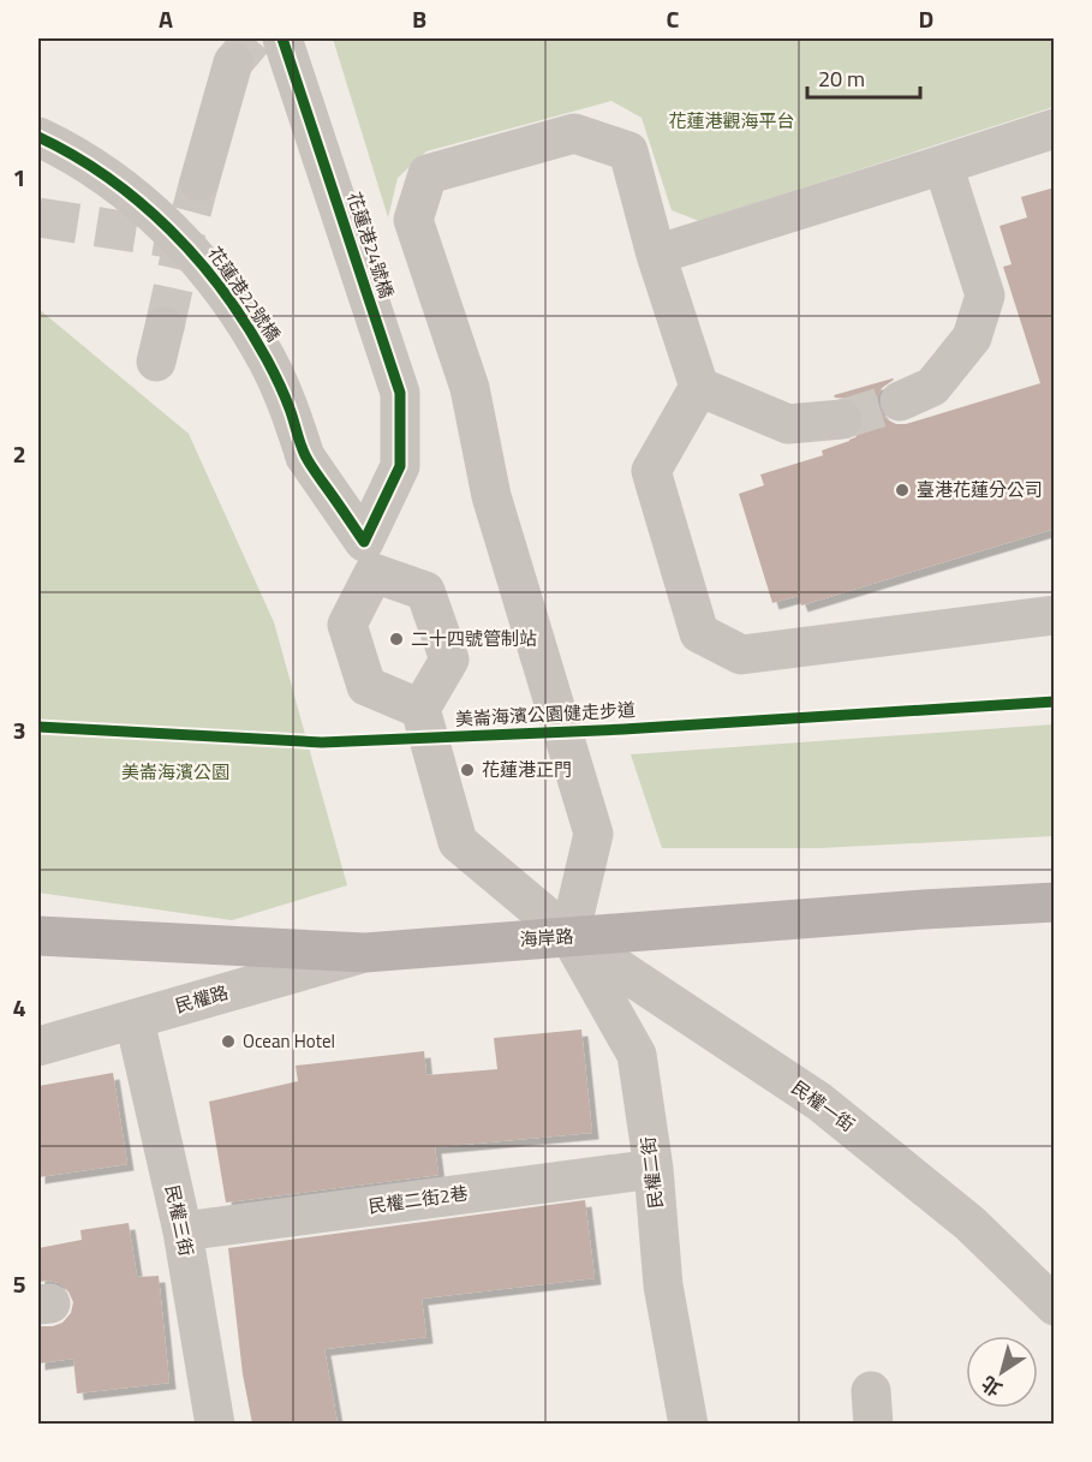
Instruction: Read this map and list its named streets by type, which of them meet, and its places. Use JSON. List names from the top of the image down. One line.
{"streets":{"main road":["海岸路"],"street":["花蓮港24號橋","花蓮港22號橋","民權路","民權一街","民權二街","民權二街2巷","民權三街"],"cycle path":["美崙海濱公園健走步道"]},"crossings":[["花蓮港24號橋","花蓮港22號橋"],["海岸路","民權路"],["海岸路","民權一街"],["海岸路","民權二街"],["民權路","民權三街"],["民權一街","民權二街"],["民權二街","民權二街2巷"],["民權二街2巷","民權三街"]],"parks":["花蓮港觀海平台","美崙海濱公園"],"places":["臺港花蓮分公司","二十四號管制站","花蓮港正門","Ocean Hotel"],"scale_bar":"20 m","north":"bottom left","grid":{"columns":["A","B","C","D"],"rows":["1","2","3","4","5"]}}
